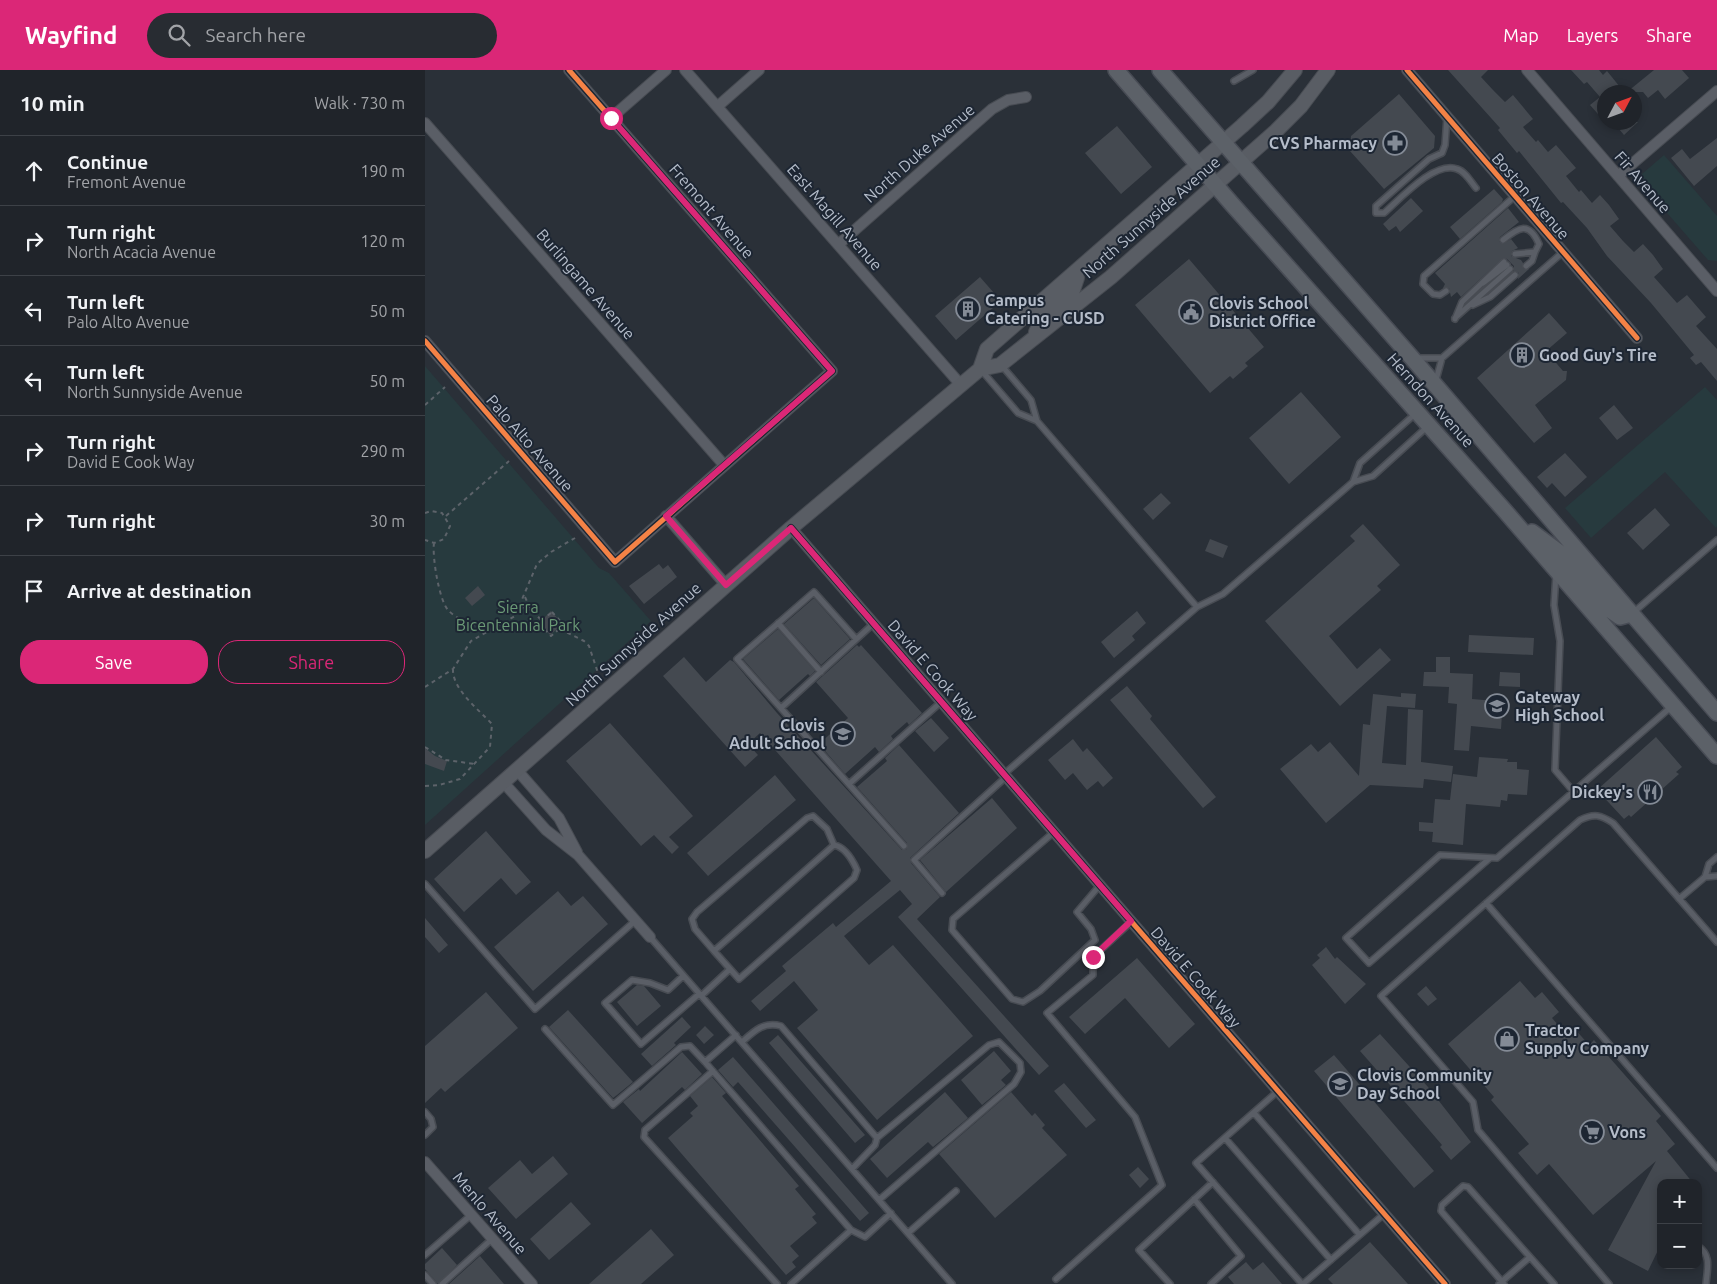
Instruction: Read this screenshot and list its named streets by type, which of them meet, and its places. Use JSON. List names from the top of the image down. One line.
{"streets":{"main road":["North Sunnyside Avenue","Herndon Avenue"],"street":["North Duke Avenue","Fir Avenue","Boston Avenue","Fremont Avenue","East Magill Avenue","Burlingame Avenue","Palo Alto Avenue","David E Cook Way","Menlo Avenue"]},"crossings":[["North Duke Avenue","East Magill Avenue"],["Fremont Avenue","Burlingame Avenue"],["East Magill Avenue","North Sunnyside Avenue"],["North Sunnyside Avenue","Herndon Avenue"],["North Sunnyside Avenue","David E Cook Way"]],"parks":["Sierra Bicentennial Park"],"places":{"pharmacy":["CVS Pharmacy"],"building":["Campus Catering - CUSD","Good Guy's Tire"],"public building":["Clovis School District Office"],"school or university":["Gateway High School","Clovis Adult School","Clovis Community Day School"],"restaurant":["Dickey's"],"shop":["Tractor Supply Company"],"supermarket":["Vons"]},"north":"top right","page":{"header":"Wayfind","search":"Search here","nav":["Map","Layers","Share"],"heading":["10 min","Walk · 730 m"],"list":[["Continue","Fremont Avenue","190 m"],["Turn right","North Acacia Avenue","120 m"],["Turn left","Palo Alto Avenue","50 m"],["Turn left","North Sunnyside Avenue","50 m"],["Turn right","David E Cook Way","290 m"],["Turn right","30 m"],"Arrive at destination"],"buttons":["Save","Share"],"map_buttons":["+","−"]}}
